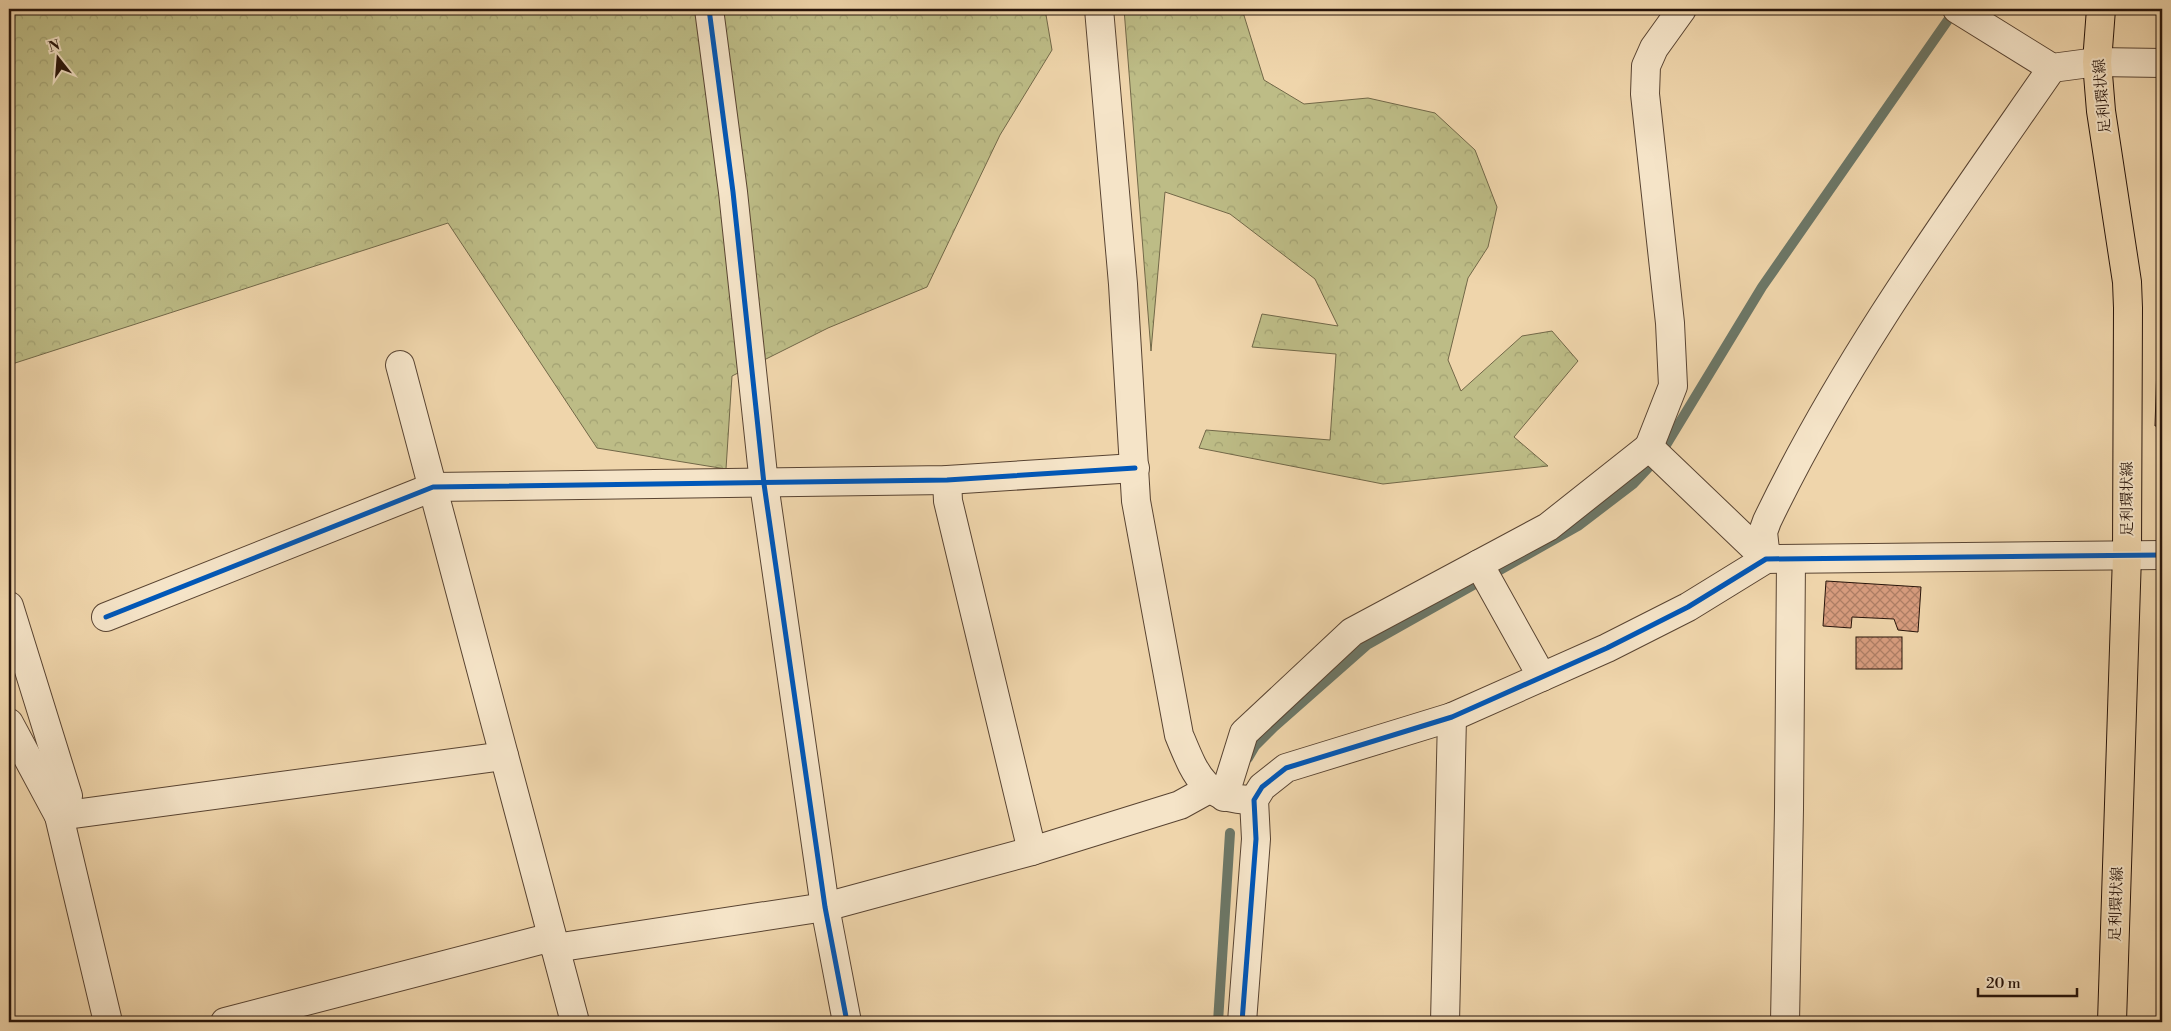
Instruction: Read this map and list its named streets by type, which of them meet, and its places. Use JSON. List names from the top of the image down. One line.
{"streets":{"main road":["足利環状線"]},"scale_bar":"20 m","north":"top"}
